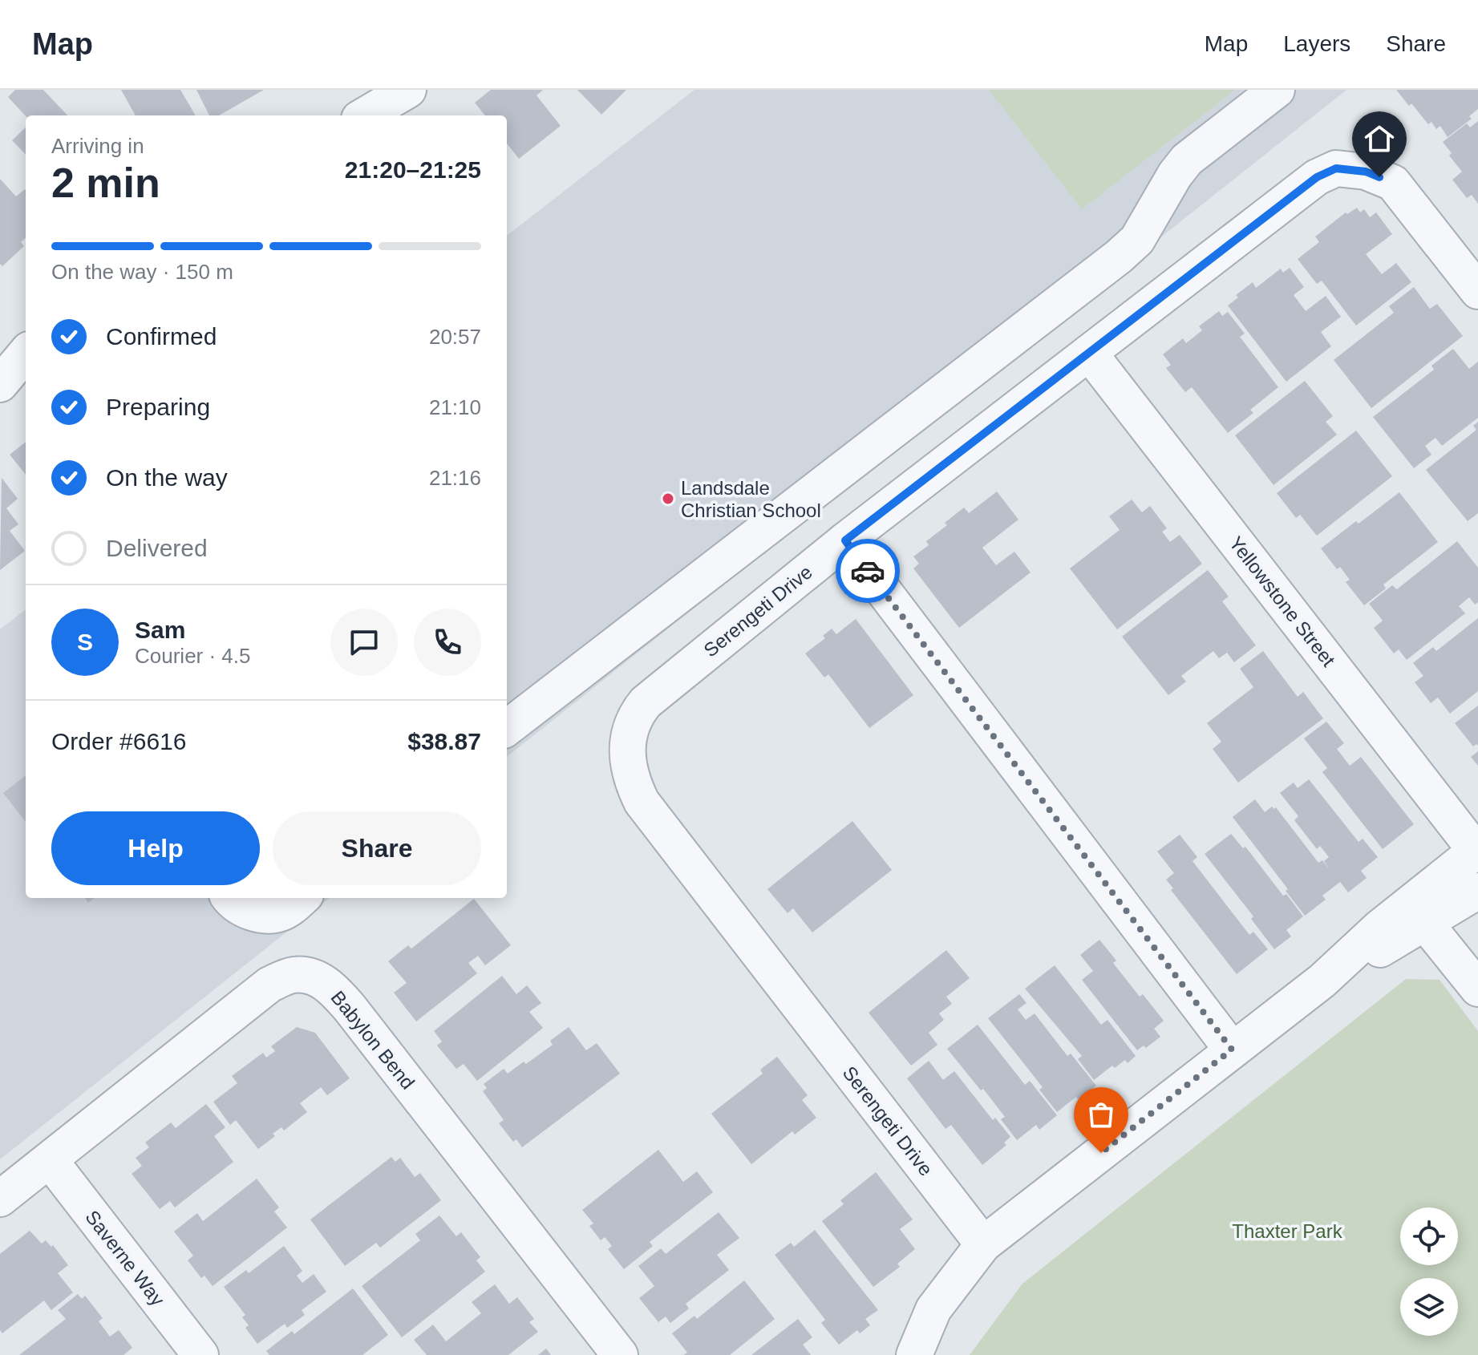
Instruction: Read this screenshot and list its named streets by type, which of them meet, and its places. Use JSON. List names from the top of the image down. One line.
{"streets":{"street":["Yellowstone Street","Serengeti Drive","Babylon Bend","Saverne Way"]},"crossings":[["Yellowstone Street","Serengeti Drive"],["Babylon Bend","Saverne Way"]],"parks":["Thaxter Park"],"places":["Landsdale Christian School"],"page":{"header":"Map","nav":["Map","Layers","Share"],"heading":["2 min","Arriving in","21:20–21:25"],"panel":["Sam","Courier · 4.5","Order #6616","$38.87"],"bar":"On the way · 150 m","list":[["Confirmed","20:57"],["Preparing","21:10"],["On the way","21:16"],"Delivered"],"round":"S","buttons":["Help","Share"]}}
